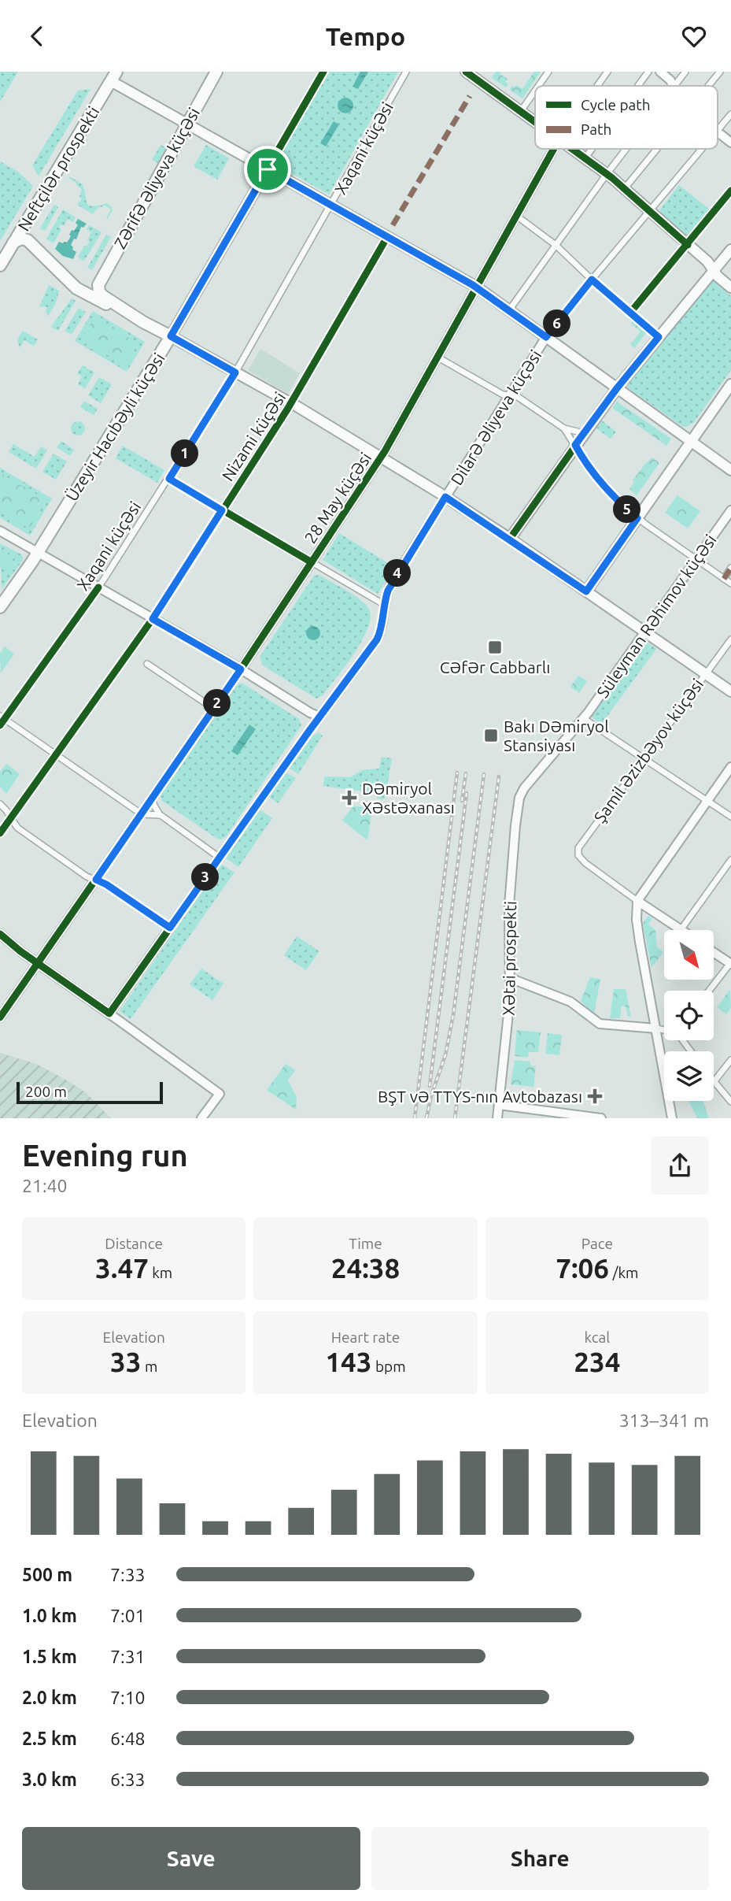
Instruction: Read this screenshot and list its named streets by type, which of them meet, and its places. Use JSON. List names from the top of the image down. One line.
{"streets":{"highway":["Neftçilər prospekti","Zərifə Əliyeva küçəsi","Üzeyir Hacıbəyli küçəsi"],"main road":["Dilarə Əliyeva küçəsi","28 May küçəsi","Süleyman Rəhimov küçəsi","Xətai prospekti"],"street":["Xaqani küçəsi","Nizami küçəsi","Şamil Əzizbəyov küçəsi"]},"crossings":[["Süleyman Rəhimov küçəsi","Xətai prospekti"]],"places":{"transit":["Cəfər Cabbarlı","Bakı Dəmiryol Stansiyası"],"health":["Dəmiryol Xəstəxanası","BŞT və TTYS-nın Avtobazası"]},"legend":["Cycle path","Path"],"scale_bar":"200 m","north":"bottom right","page":{"header":"Tempo","pins":["6","1","5","4","2","3"],"scale":"200 m","heading":["Evening run","21:40"],"stats":[["Distance","3.47 km"],["Time","24:38"],["Pace","7:06 /km"],["Elevation","33 m"],["Heart rate","143 bpm"],["kcal","234"]],"chart":["Elevation","313–341 m"],"list":[{"name":"500 m","note":"7:33"},{"name":"1.0 km","note":"7:01"},{"name":"1.5 km","note":"7:31"},{"name":"2.0 km","note":"7:10"},{"name":"2.5 km","note":"6:48"},{"name":"3.0 km","note":"6:33"}],"buttons":["Save","Share"]}}
